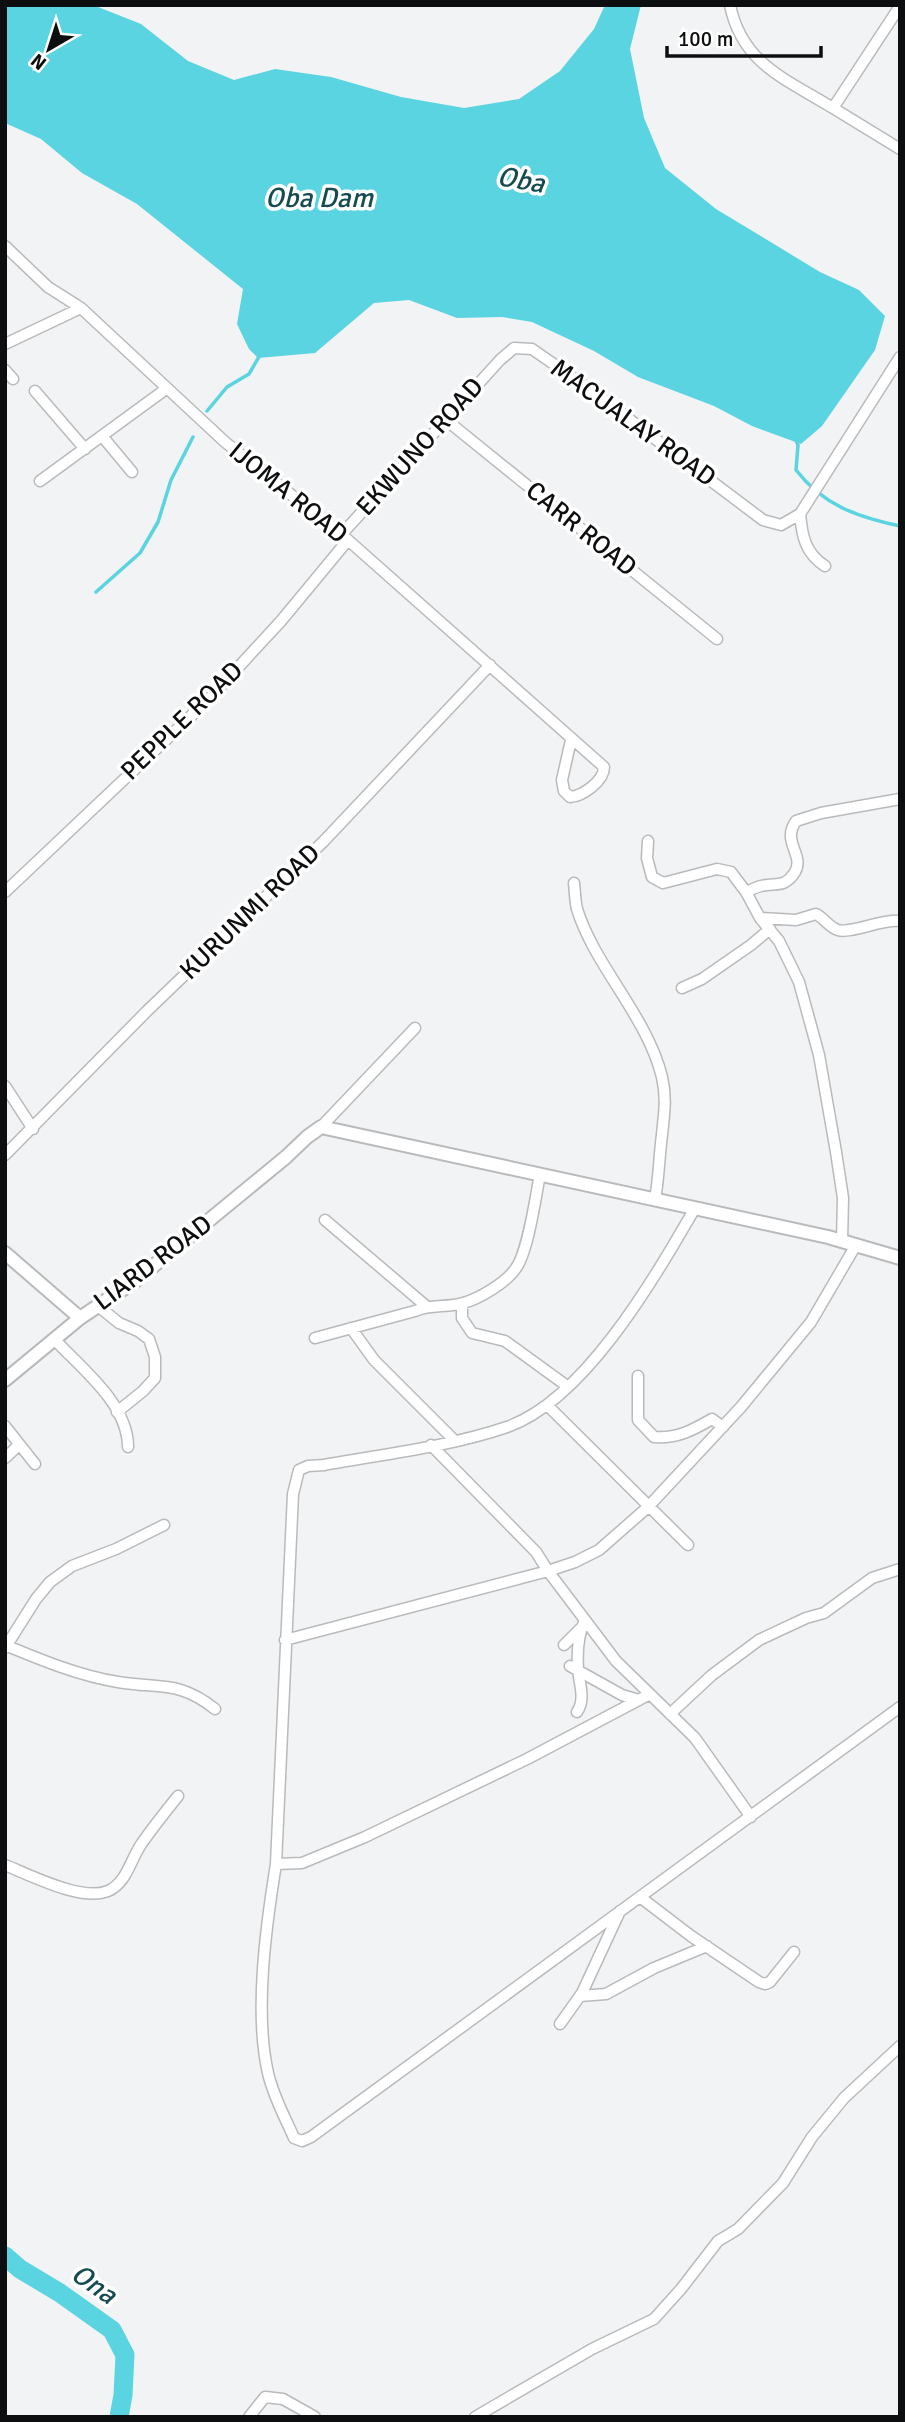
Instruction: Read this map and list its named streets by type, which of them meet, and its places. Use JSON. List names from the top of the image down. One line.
{"streets":{"street":["MACUALAY ROAD","EKWUNO ROAD","IJOMA ROAD","CARR ROAD","PEPPLE ROAD","KURUNMI ROAD","LIARD ROAD"]},"crossings":[["MACUALAY ROAD","EKWUNO ROAD"],["EKWUNO ROAD","IJOMA ROAD"],["EKWUNO ROAD","CARR ROAD"],["EKWUNO ROAD","PEPPLE ROAD"],["IJOMA ROAD","PEPPLE ROAD"],["IJOMA ROAD","KURUNMI ROAD"]],"water":["Oba","Oba Dam","Ona"],"scale_bar":"100 m","north":"bottom left"}
